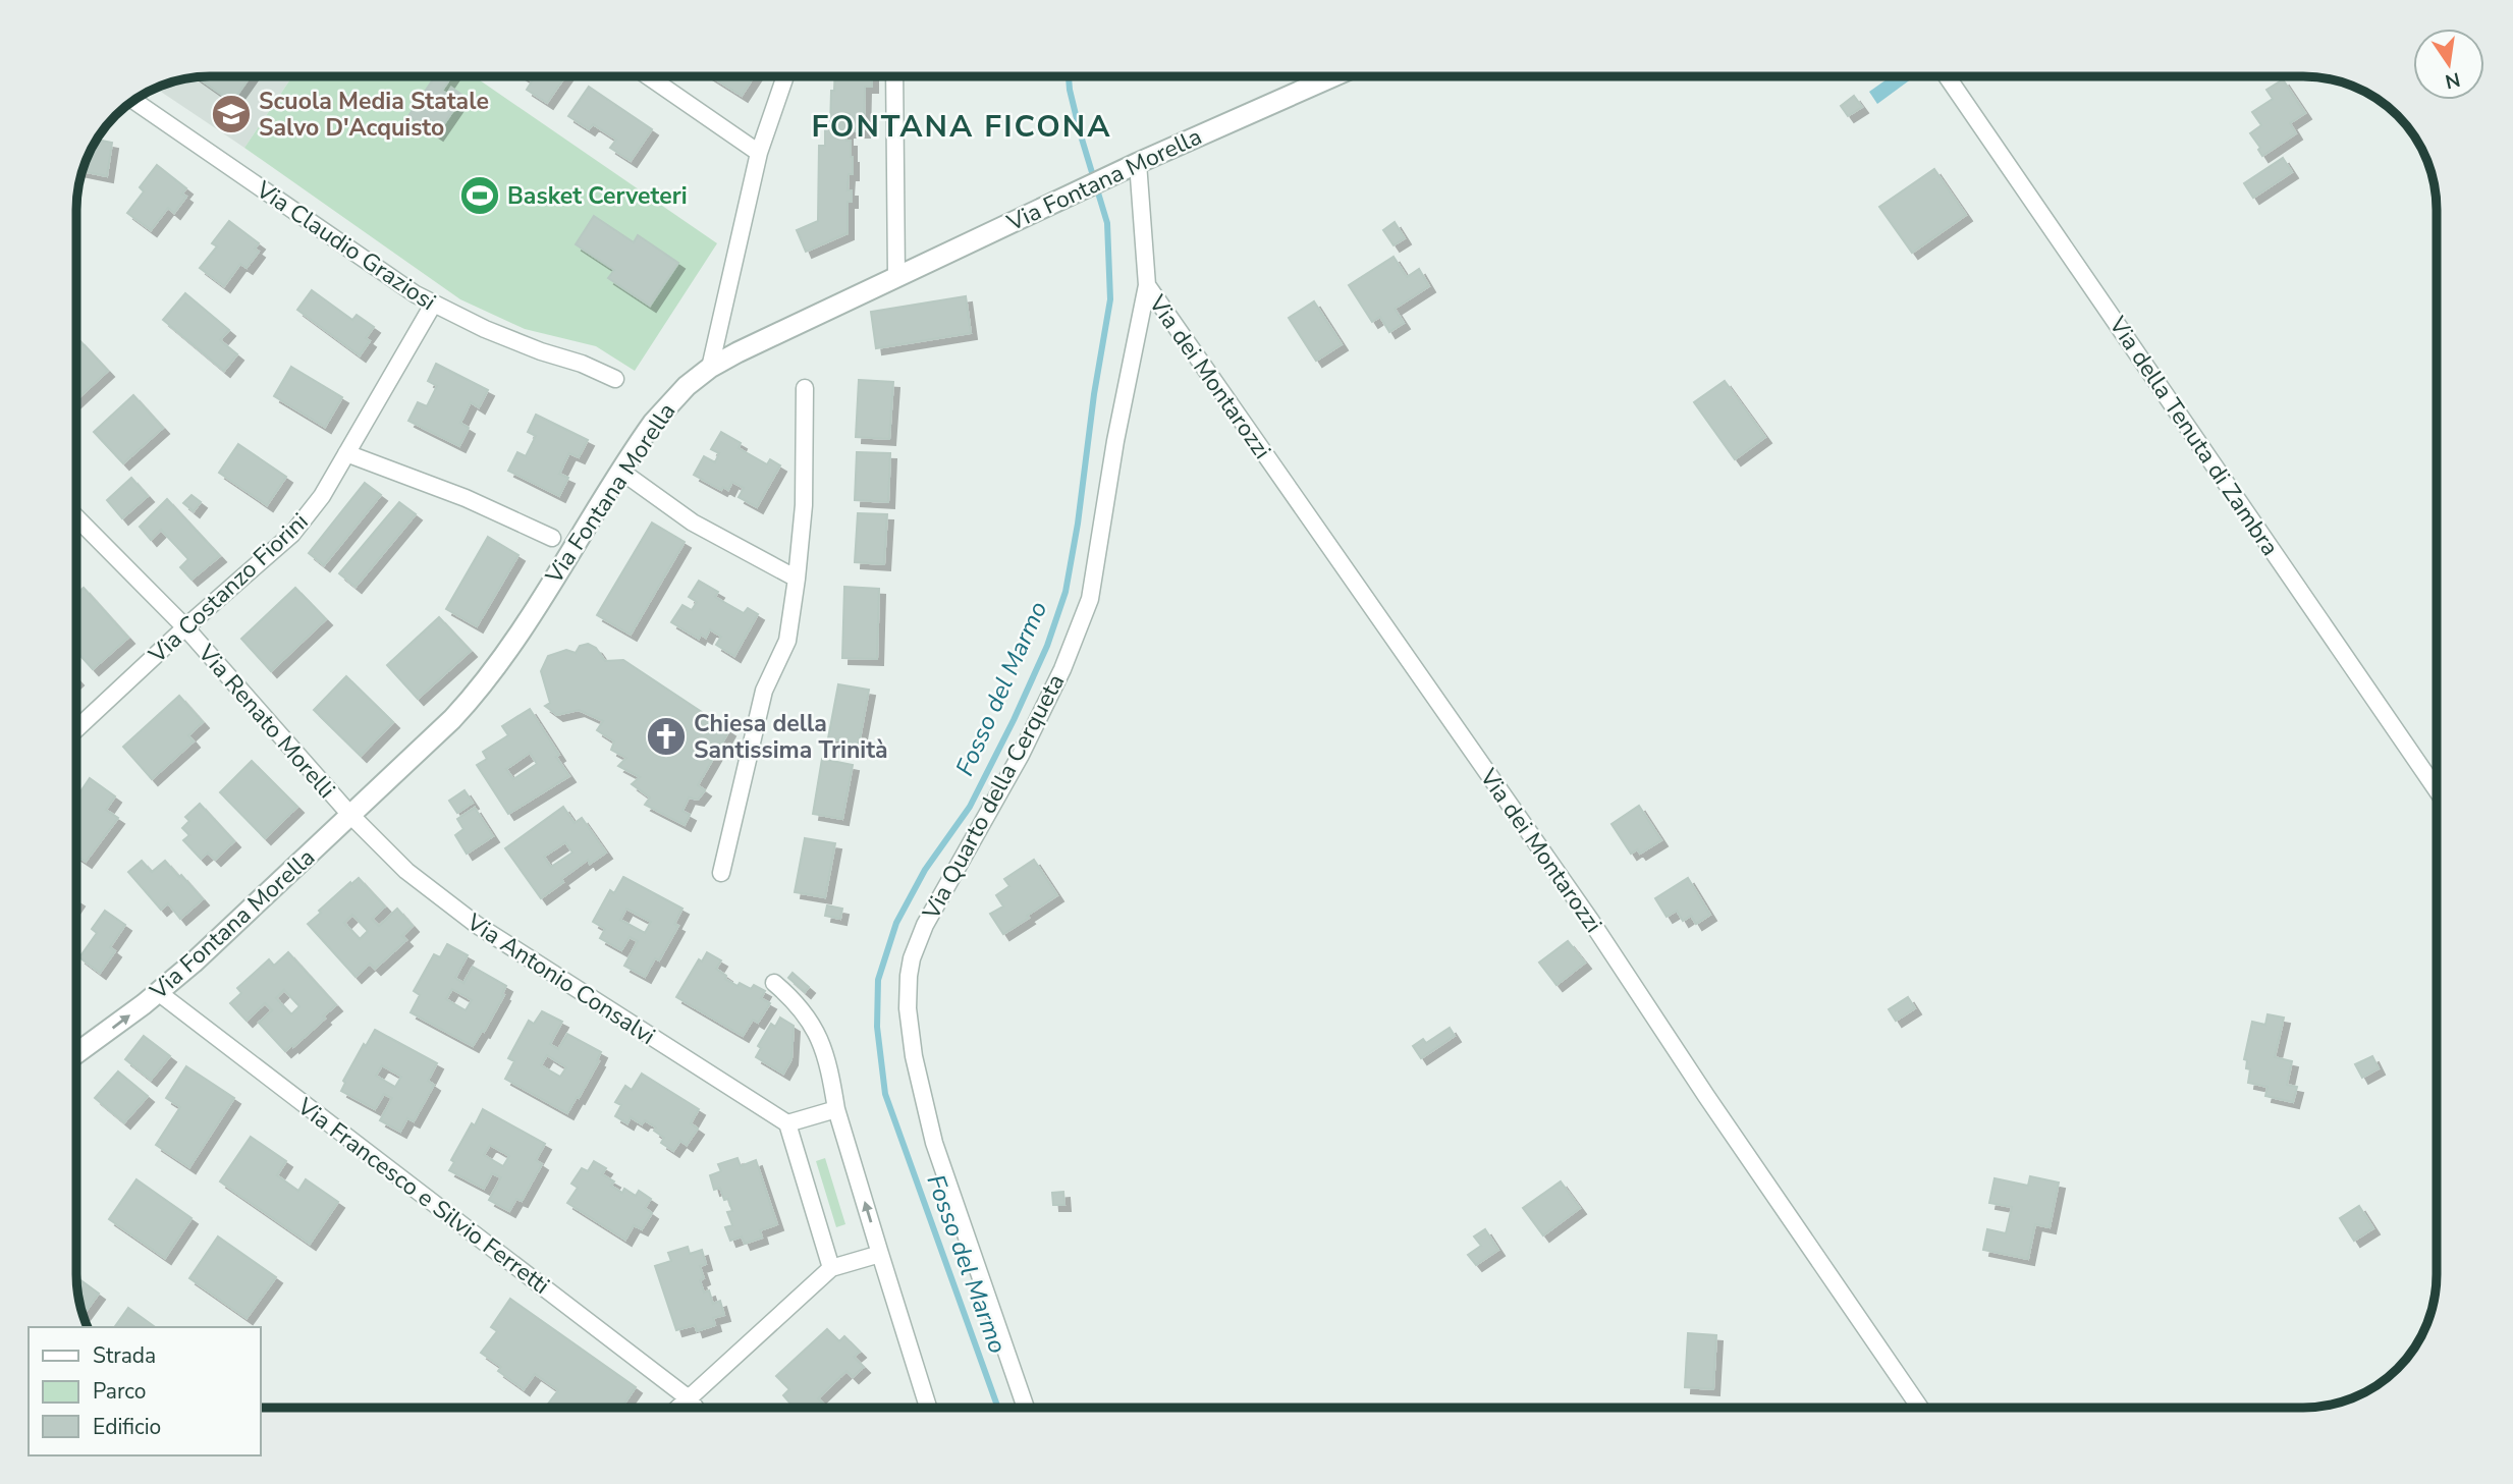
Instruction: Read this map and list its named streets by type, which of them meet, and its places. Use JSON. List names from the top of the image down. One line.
{"streets":{"street":["Via Fontana Morella","Via Claudio Graziosi","Via dei Montarozzi","Via della Tenuta di Zambra","Via Costanzo Fiorini","Via Renato Morelli","Via Quarto della Cerqueta","Via Antonio Consalvi","Via Francesco e Silvio Ferretti"]},"crossings":[["Via Fontana Morella","Via Renato Morelli"],["Via Fontana Morella","Via Quarto della Cerqueta"],["Via Fontana Morella","Via Antonio Consalvi"],["Via Fontana Morella","Via Francesco e Silvio Ferretti"],["Via Claudio Graziosi","Via Costanzo Fiorini"],["Via dei Montarozzi","Via Quarto della Cerqueta"],["Via Costanzo Fiorini","Via Renato Morelli"],["Via Renato Morelli","Via Antonio Consalvi"]],"districts":["FONTANA FICONA"],"water":["Fosso del Marmo"],"places":{"school or university":["Scuola Media Statale Salvo D'Acquisto"],"sports":["Basket Cerveteri"],"church":["Chiesa della Santissima Trinità"]},"legend":["Strada","Parco","Edificio"],"north":"bottom"}
